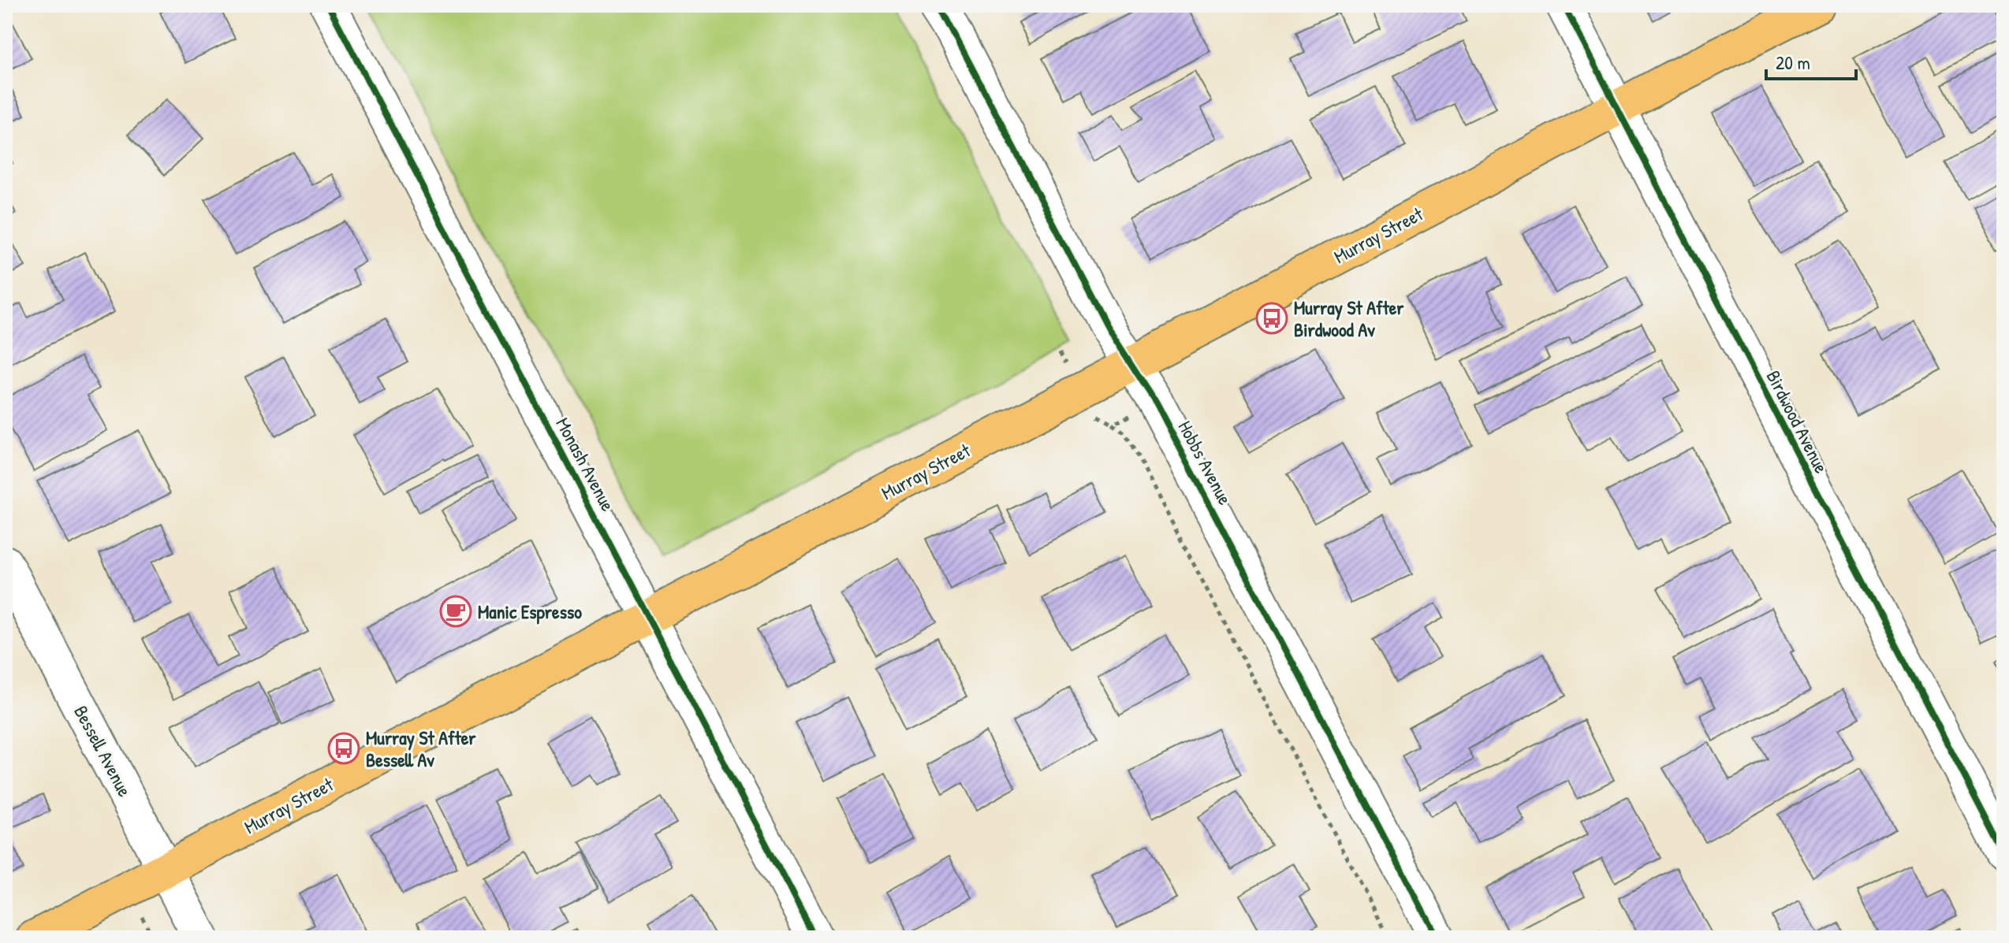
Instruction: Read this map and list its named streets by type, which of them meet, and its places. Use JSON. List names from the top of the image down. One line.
{"streets":{"main road":["Murray Street"],"street":["Birdwood Avenue","Hobbs Avenue","Monash Avenue","Bessell Avenue"]},"crossings":[["Murray Street","Birdwood Avenue"],["Murray Street","Hobbs Avenue"],["Murray Street","Monash Avenue"],["Murray Street","Bessell Avenue"]],"places":{"bus stop":["Murray St After Birdwood Av","Murray St After Bessell Av"],"cafe":["Manic Espresso"]},"scale_bar":"20 m"}
